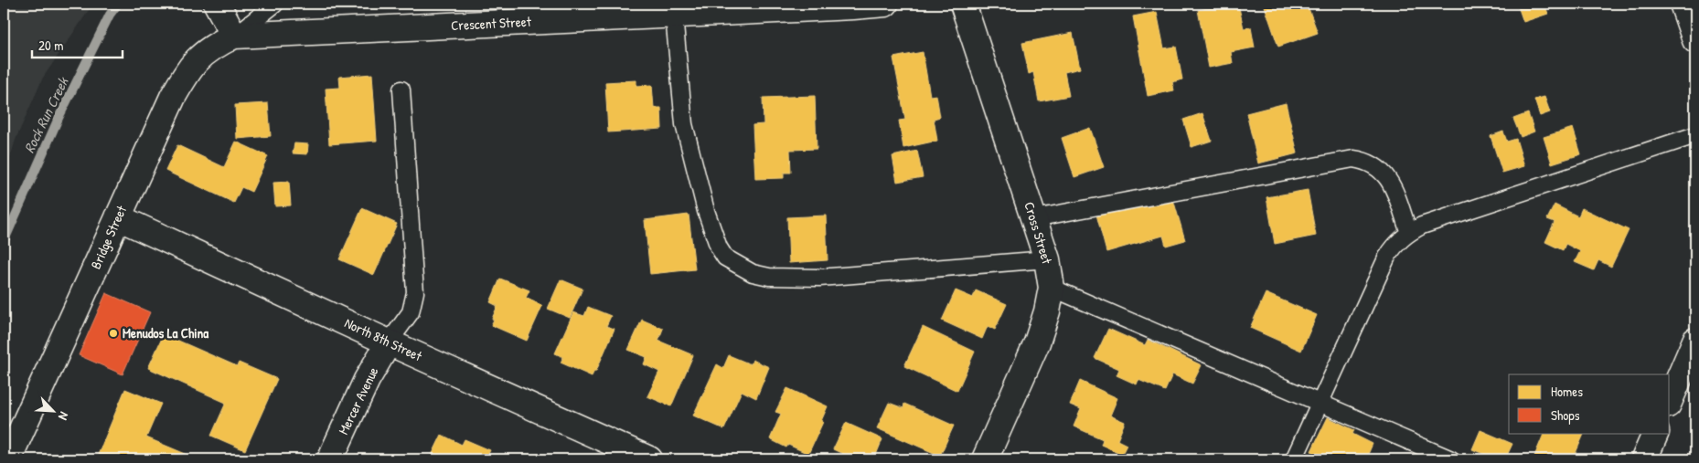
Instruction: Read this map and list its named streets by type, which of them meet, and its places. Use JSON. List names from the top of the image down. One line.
{"streets":{"street":["Crescent Street","Cross Street","Bridge Street","North 8th Street","Mercer Avenue"]},"crossings":[["Crescent Street","Bridge Street"],["Bridge Street","North 8th Street"],["North 8th Street","Mercer Avenue"]],"water":["Rock Run Creek"],"places":["Menudos La China"],"legend":["Homes","Shops"],"scale_bar":"20 m","north":"bottom right"}
